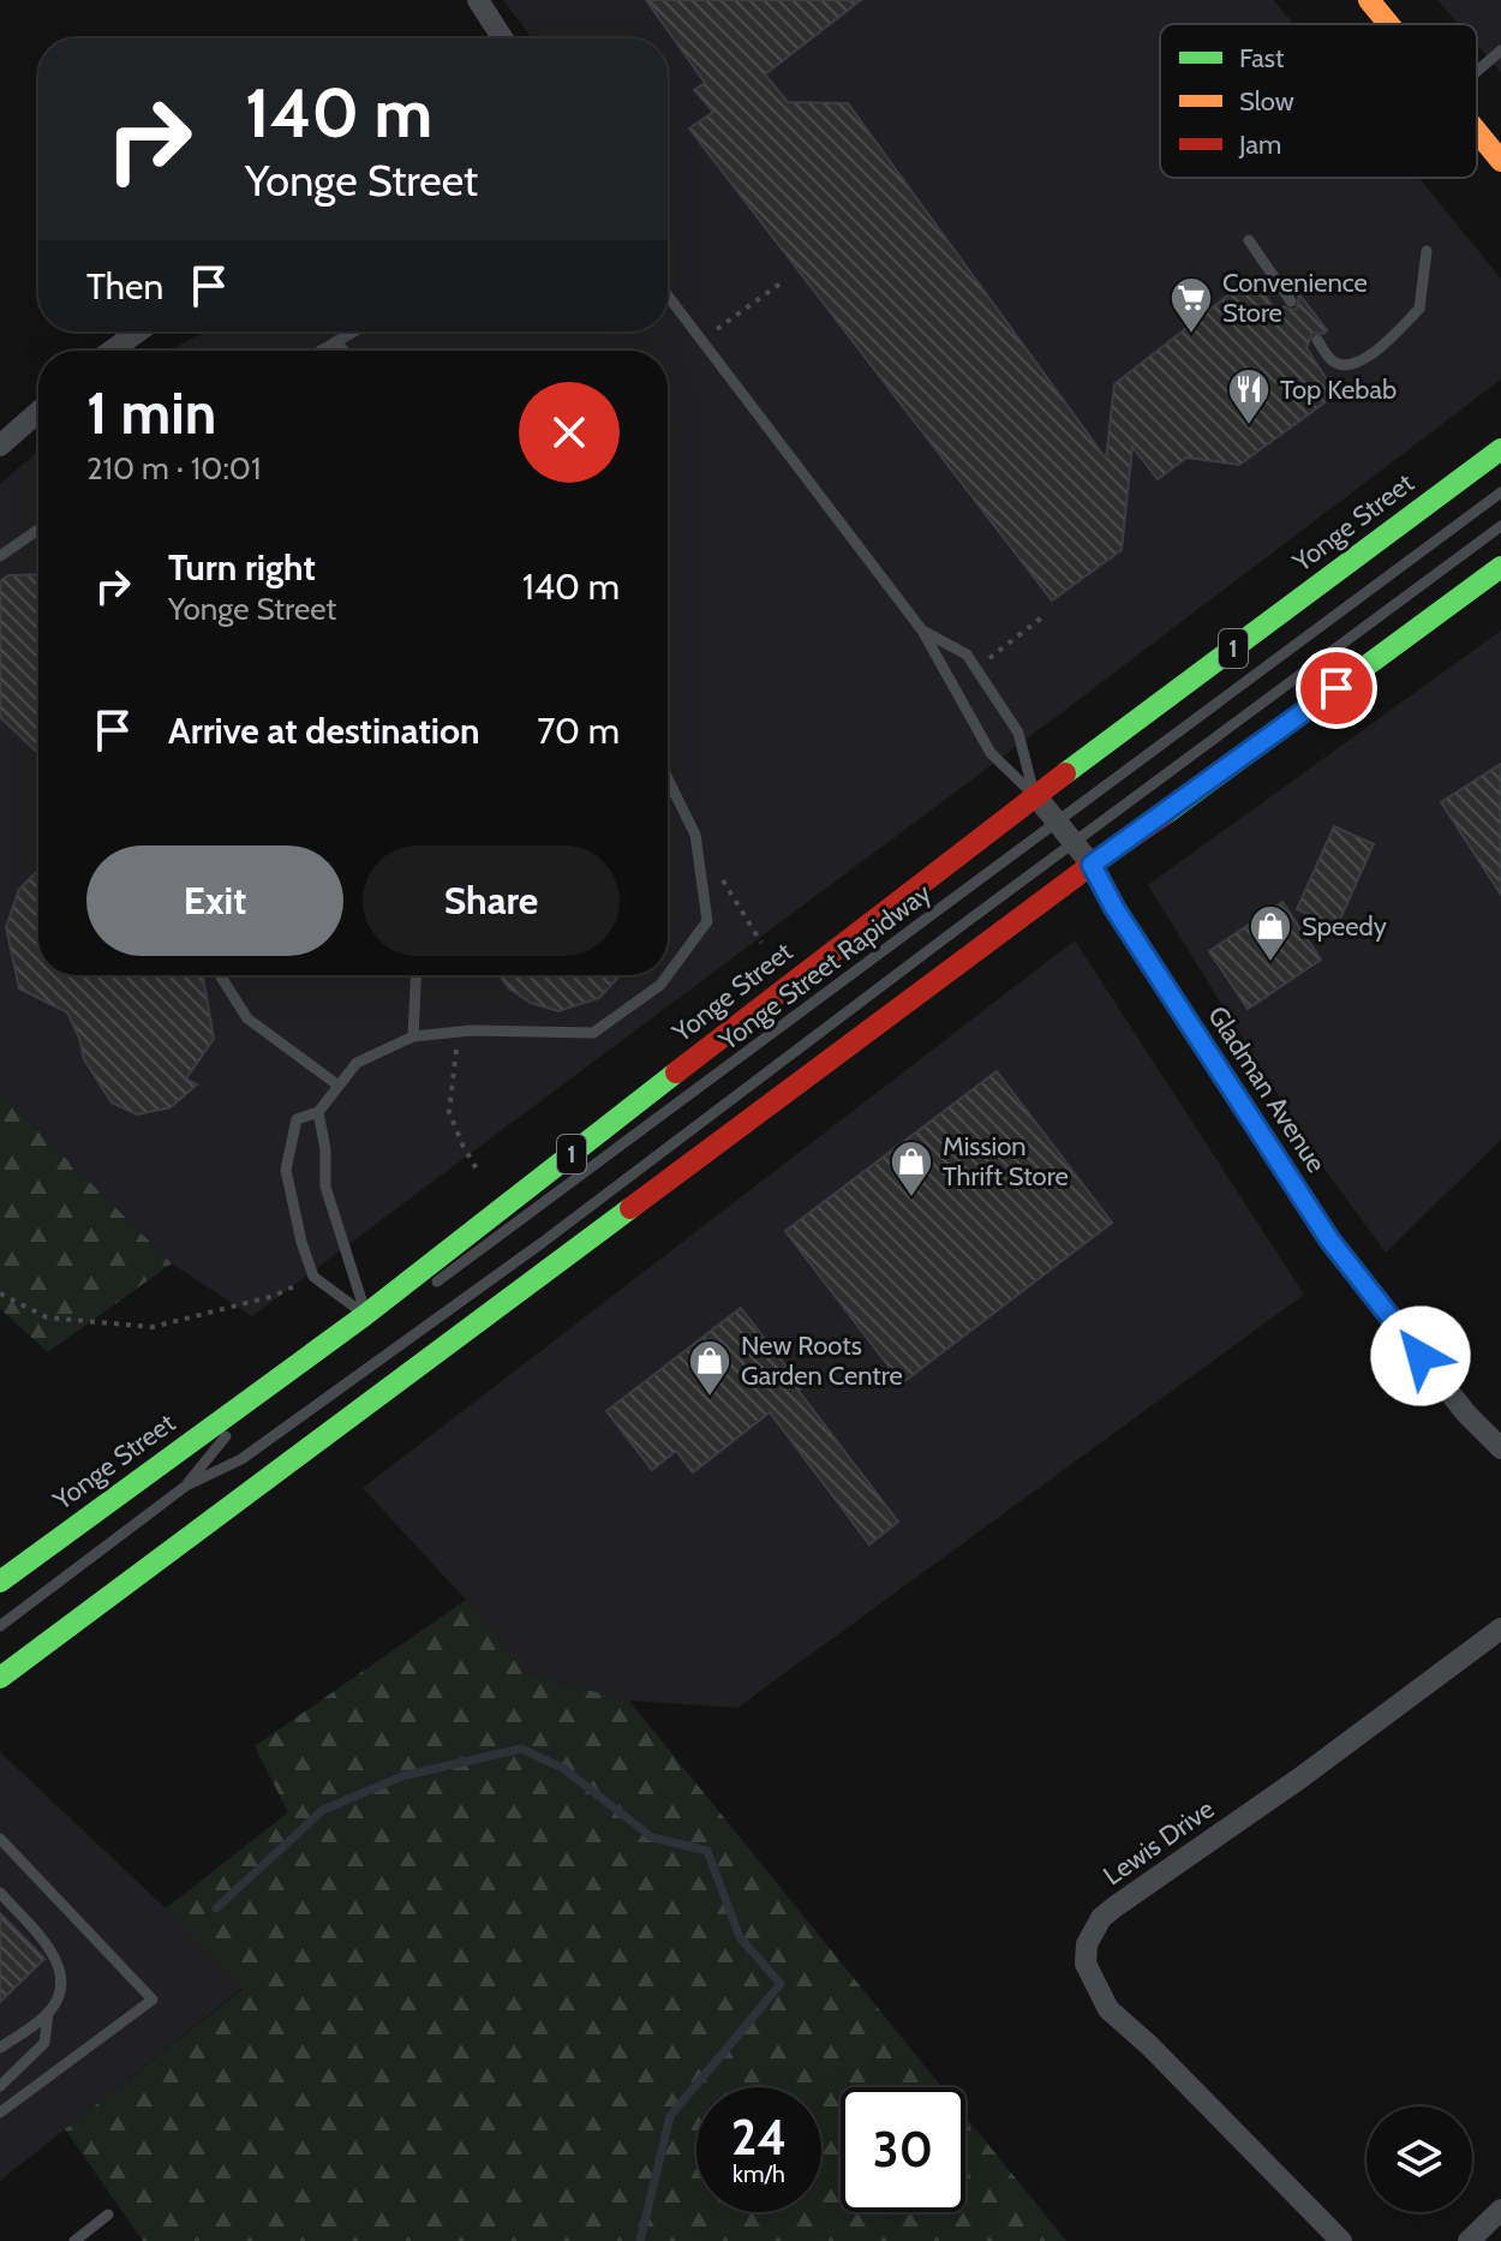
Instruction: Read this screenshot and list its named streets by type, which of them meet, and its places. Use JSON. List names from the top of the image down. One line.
{"streets":{"main road":["Yonge Street","1"],"street":["Gladman Avenue","Lewis Drive"],"lane":["Yonge Street Rapidway"]},"crossings":[["Yonge Street","Gladman Avenue"],["Yonge Street Rapidway","Gladman Avenue"]],"places":{"supermarket":["Convenience Store"],"restaurant":["Top Kebab"],"shop":["Speedy","Mission Thrift Store","New Roots Garden Centre"]},"legend":["Fast","Slow","Jam"],"page":{"turn":["140 m","Yonge Street"],"then":"Then","heading":["1 min","210 m · 10:01"],"list":[{"name":"Turn right","note":"Yonge Street","value":"140 m"},{"name":"Arrive at destination","value":"70 m"}],"buttons":["Exit","Share"],"speed":"24 km/h","limit":"30"}}
